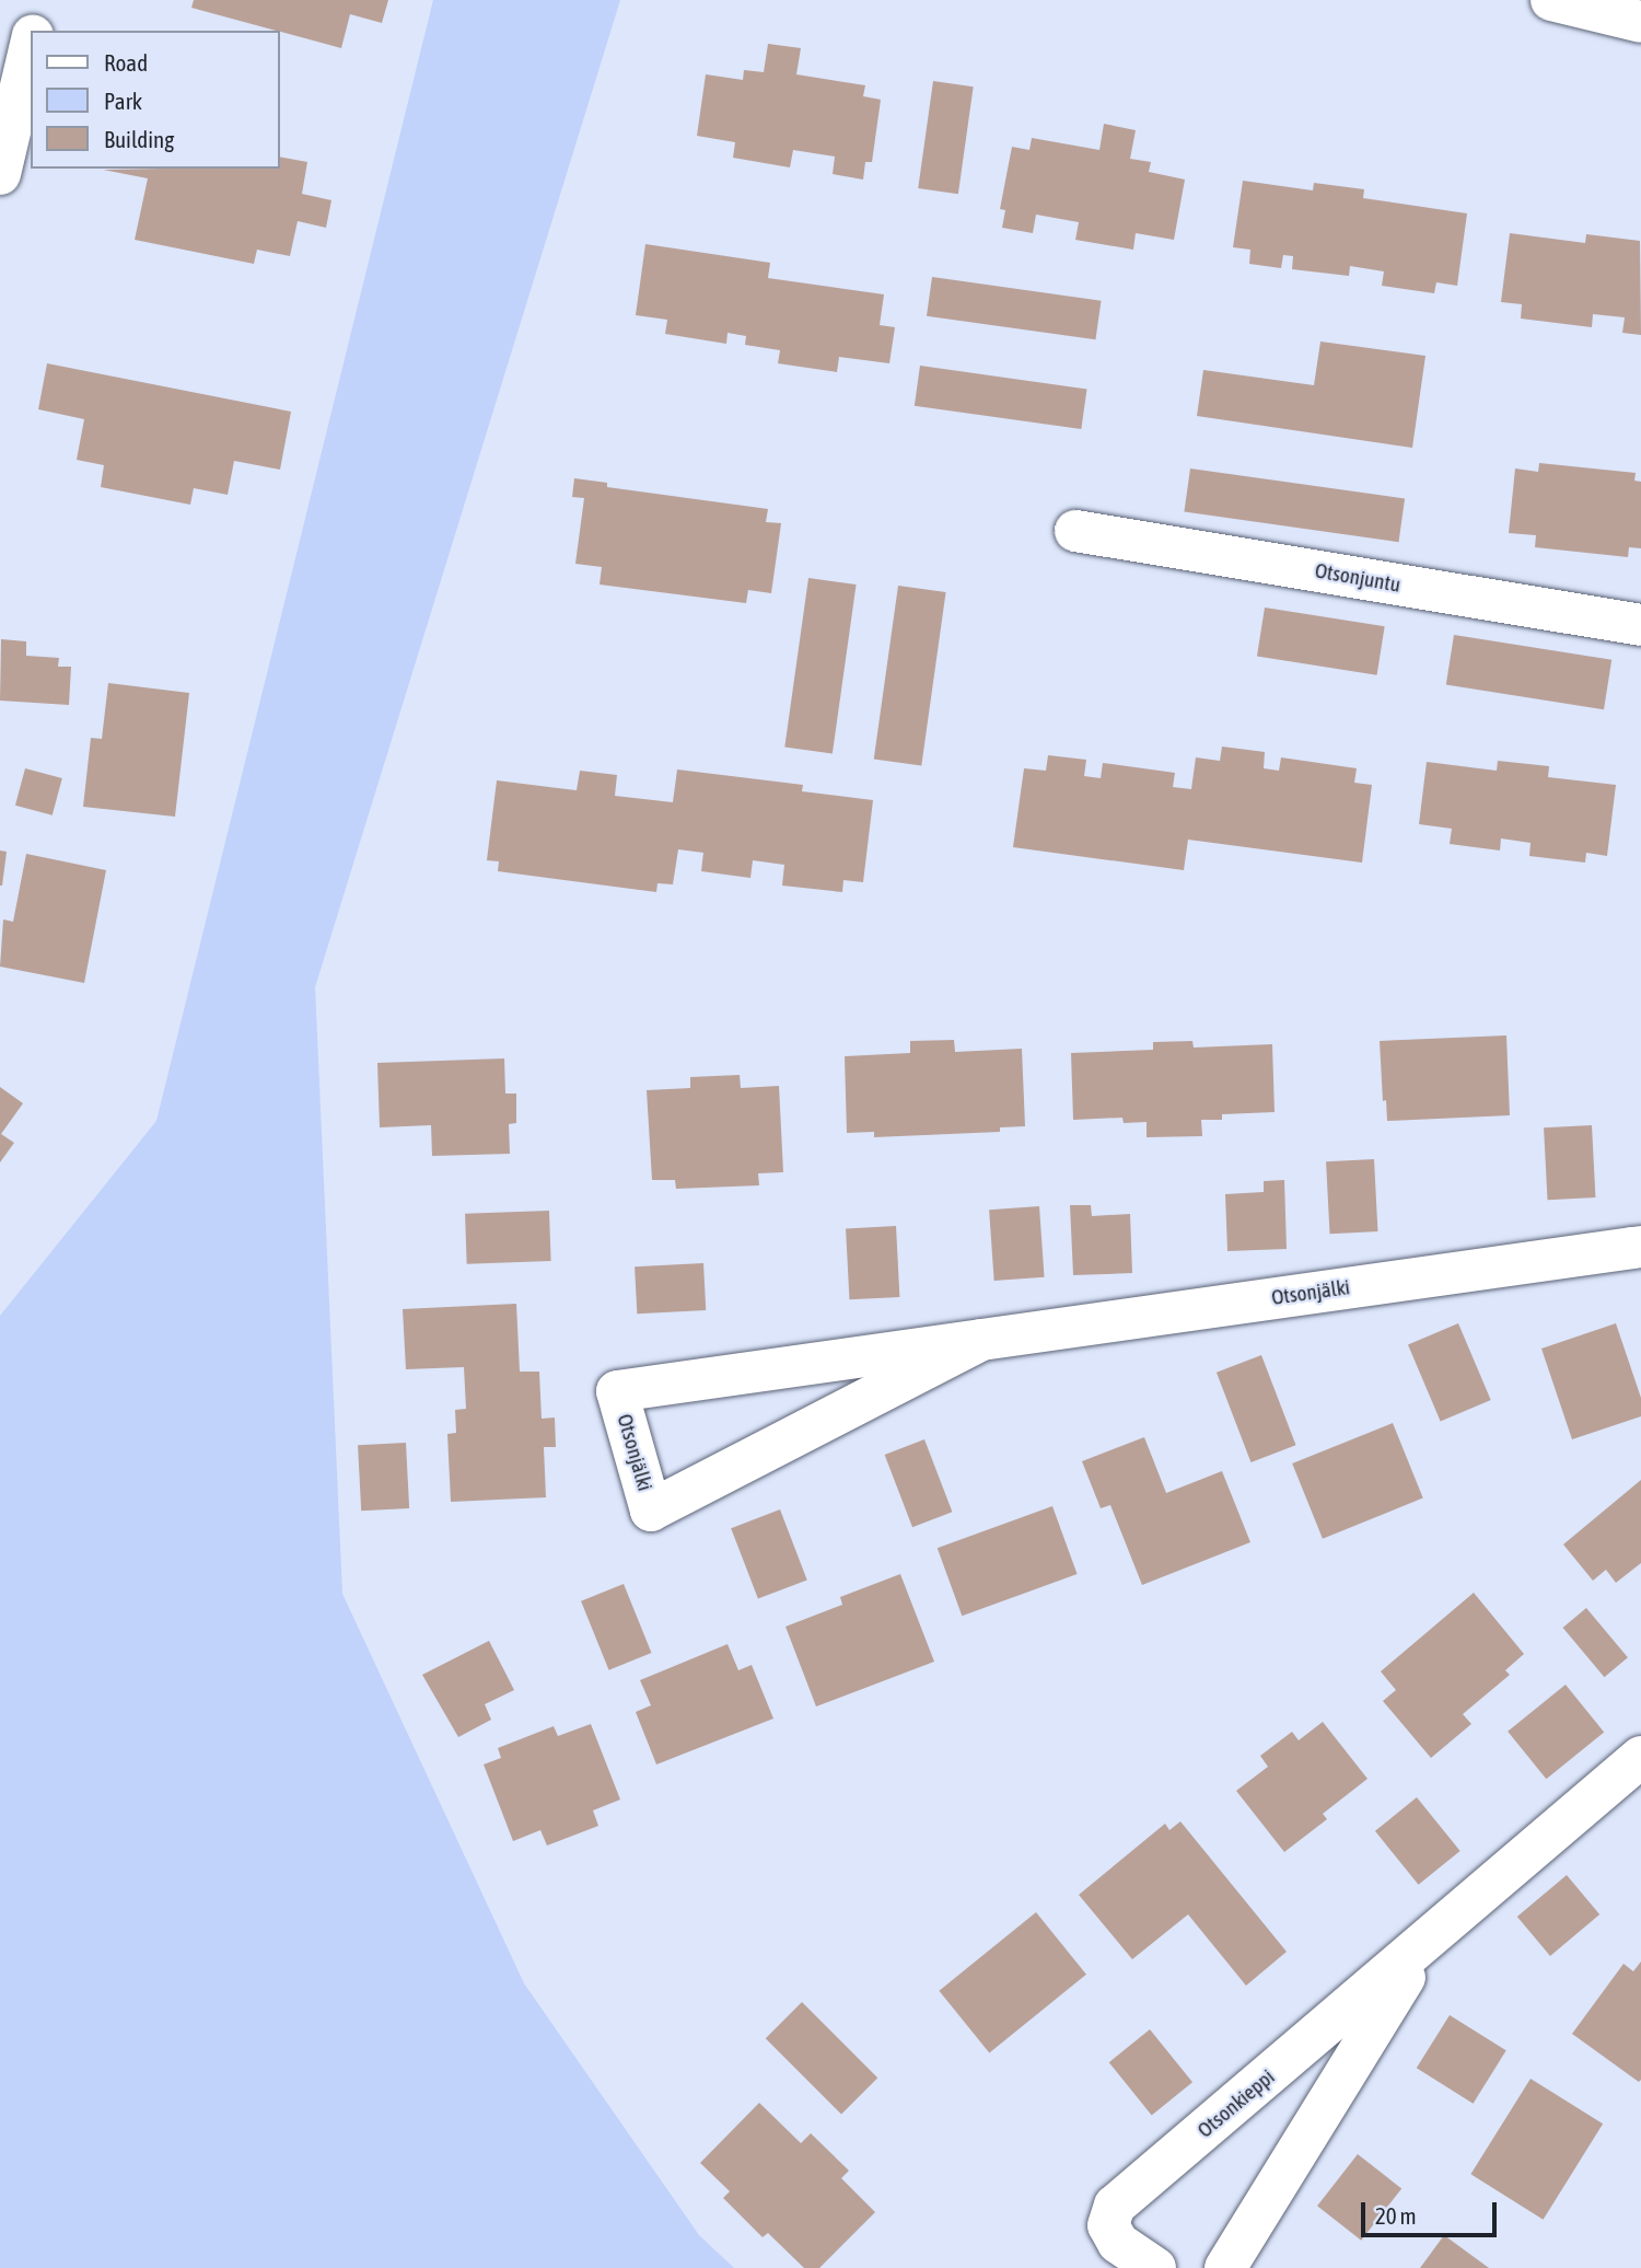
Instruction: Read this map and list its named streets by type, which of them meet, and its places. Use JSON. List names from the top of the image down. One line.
{"streets":{"street":["Otsonjuntu","Otsonjälki","Otsonkieppi"]},"legend":["Road","Park","Building"],"scale_bar":"20 m"}
